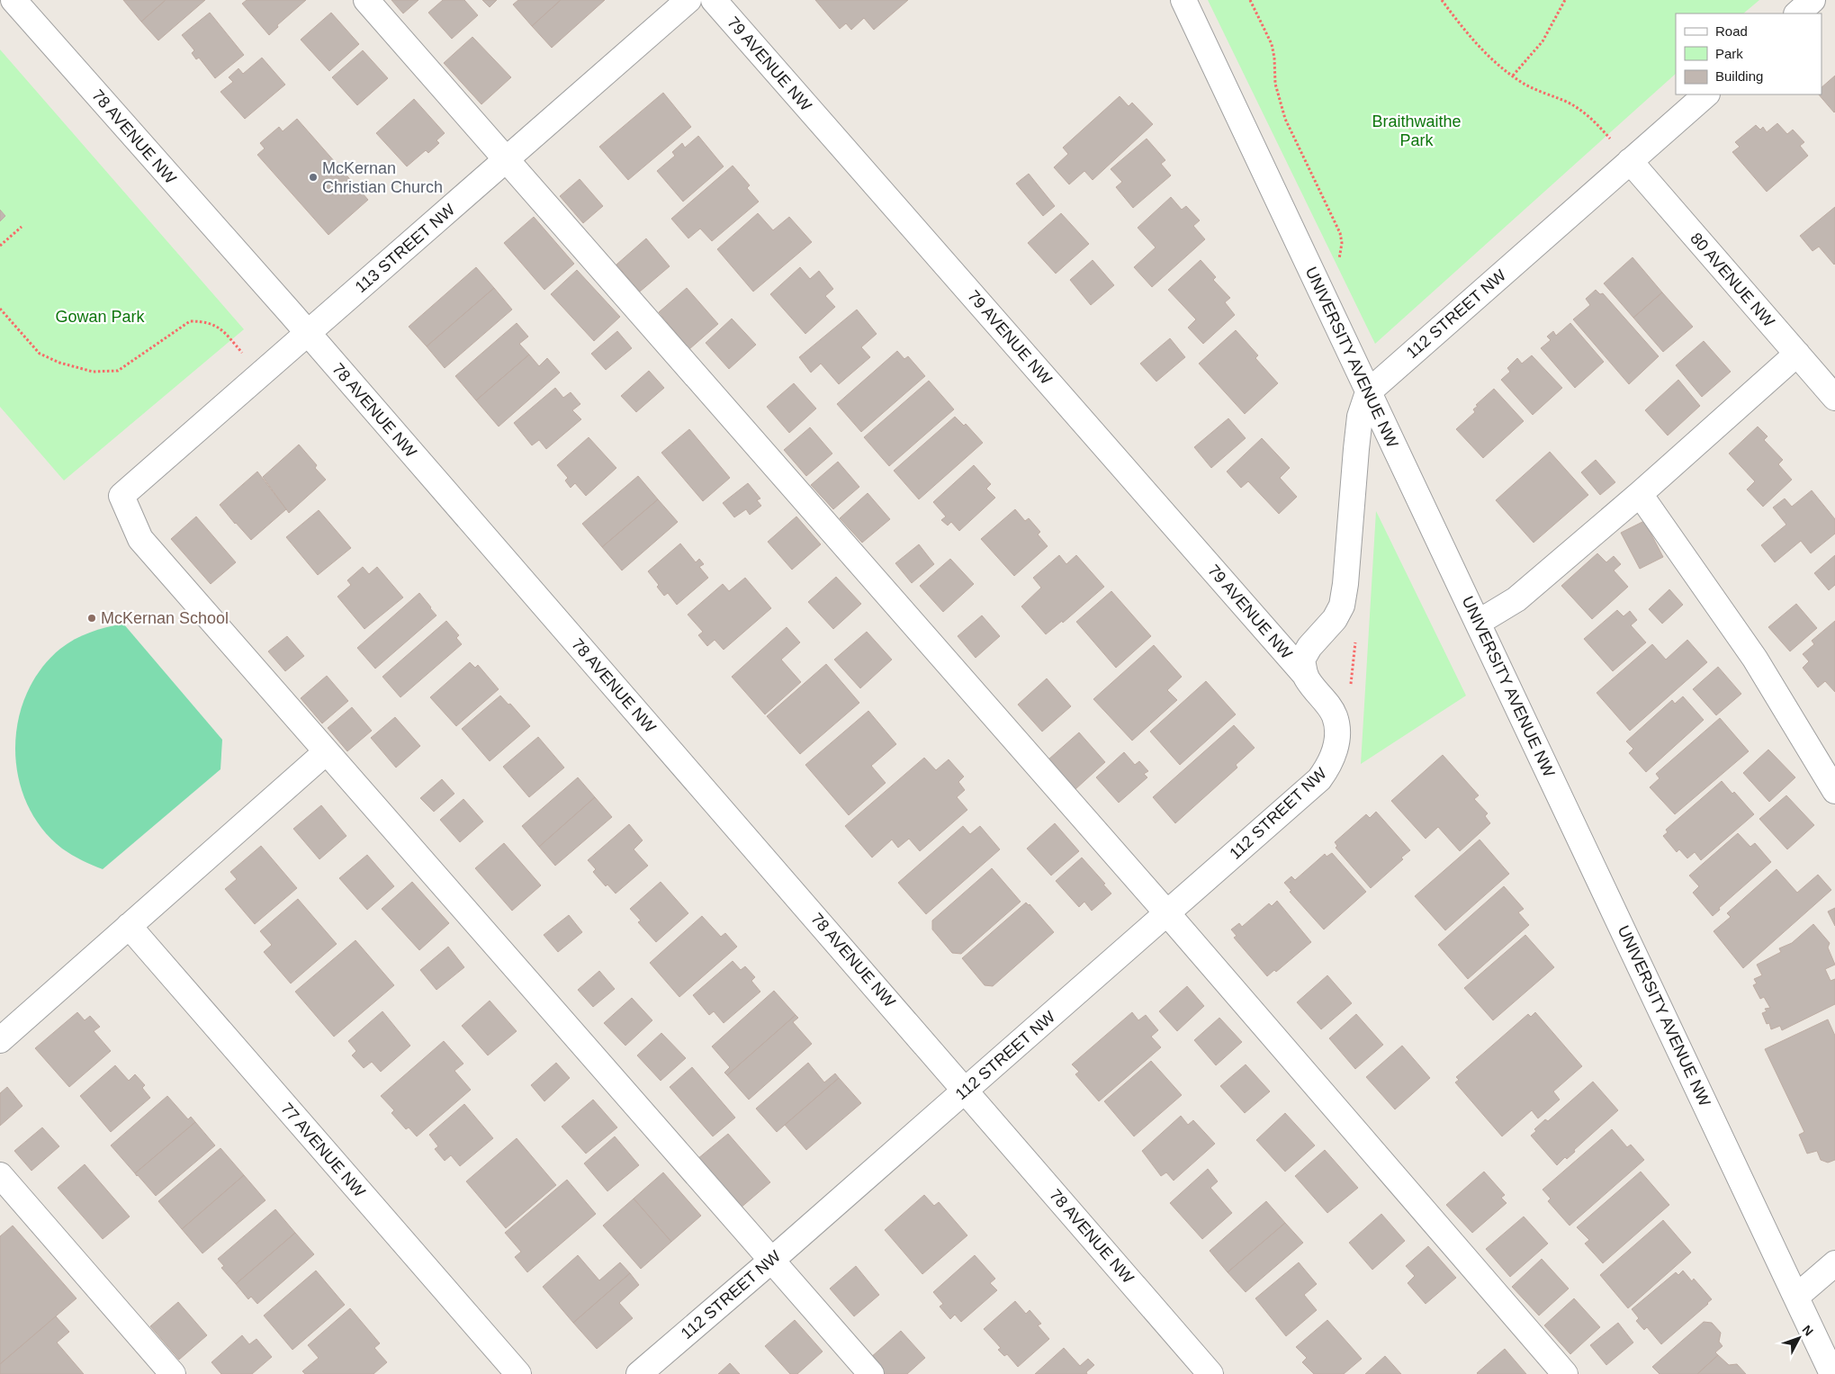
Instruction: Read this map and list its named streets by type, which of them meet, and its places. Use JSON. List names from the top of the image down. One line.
{"streets":{"street":["79 AVENUE NW","78 AVENUE NW","113 STREET NW","80 AVENUE NW","112 STREET NW","UNIVERSITY AVENUE NW","77 AVENUE NW"]},"crossings":[["78 AVENUE NW","113 STREET NW"],["78 AVENUE NW","112 STREET NW"],["80 AVENUE NW","112 STREET NW"],["112 STREET NW","UNIVERSITY AVENUE NW"]],"parks":["Braithwaithe Park","Gowan Park"],"places":["McKernan Christian Church","McKernan School"],"legend":["Road","Park","Building"],"north":"top right"}
